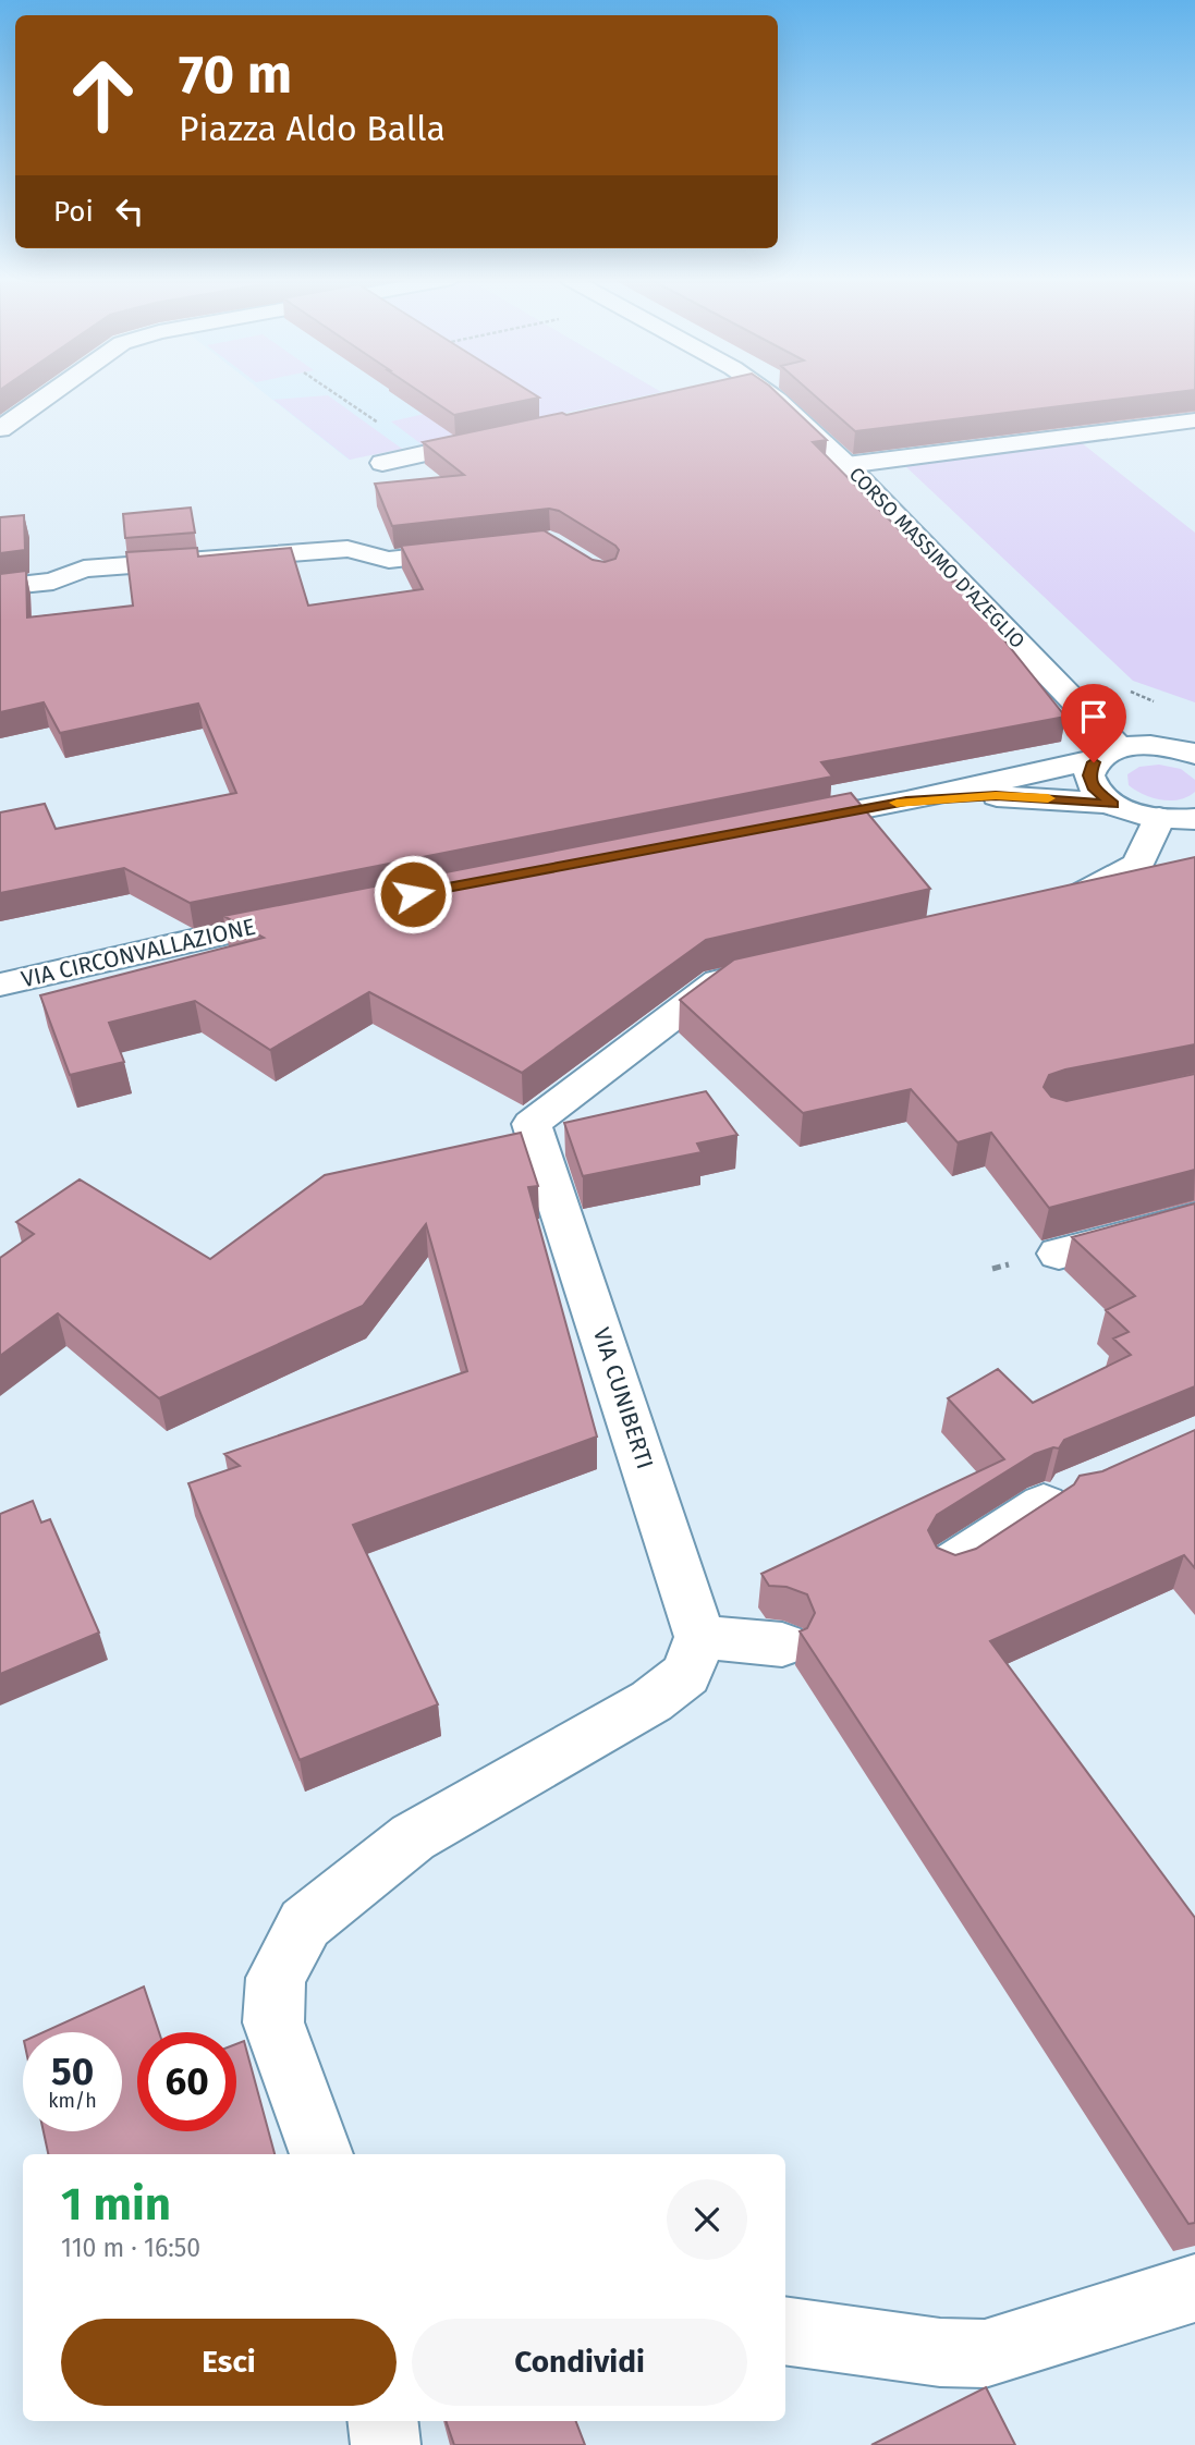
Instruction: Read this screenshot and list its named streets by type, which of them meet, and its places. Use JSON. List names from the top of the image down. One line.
{"streets":{"street":["CORSO MASSIMO D'AZEGLIO","VIA CIRCONVALLAZIONE","VIA CUNIBERTI"]},"page":{"turn":["70 m","Piazza Aldo Balla"],"then":"Poi","speed":"50 km/h","limit":"60","heading":["1 min","110 m · 16:50"],"buttons":["Esci","Condividi"]}}
